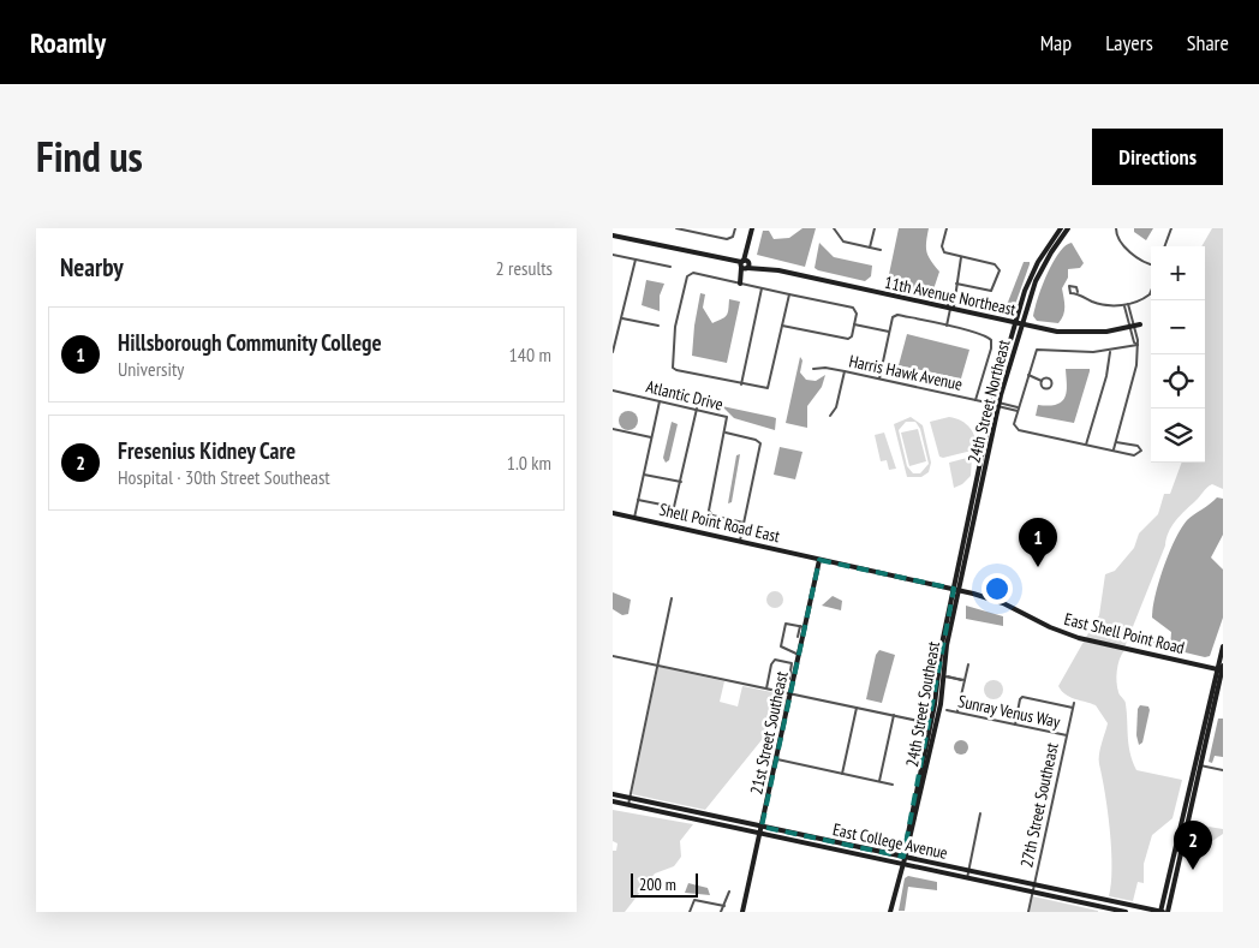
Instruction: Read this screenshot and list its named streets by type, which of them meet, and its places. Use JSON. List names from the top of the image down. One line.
{"streets":{"street":["11th Avenue Northeast","Harris Hawk Avenue","Atlantic Drive","24th Street Northeast","Shell Point Road East","East Shell Point Road","24th Street Southeast","Sunray Venus Way","21st Street Southeast","27th Street Southeast","East College Avenue"]},"crossings":[["11th Avenue Northeast","24th Street Northeast"],["Harris Hawk Avenue","24th Street Northeast"],["24th Street Northeast","East Shell Point Road"],["24th Street Northeast","24th Street Southeast"],["Shell Point Road East","East Shell Point Road"],["Shell Point Road East","21st Street Southeast"],["East Shell Point Road","24th Street Southeast"],["East Shell Point Road","21st Street Southeast"],["24th Street Southeast","East College Avenue"],["Sunray Venus Way","27th Street Southeast"],["21st Street Southeast","East College Avenue"],["27th Street Southeast","East College Avenue"]],"scale_bar":"200 m","page":{"header":"Roamly","nav":["Map","Layers","Share"],"title":"Find us","buttons":"Directions","heading":["Nearby","2 results"],"map_buttons":["+","−"],"list":[{"mark":"1","name":"Hillsborough Community College","note":"University","value":"140 m"},{"mark":"2","name":"Fresenius Kidney Care","note":"Hospital · 30th Street Southeast","value":"1.0 km"}],"pins":["1","2"],"scale":"200 m"}}
